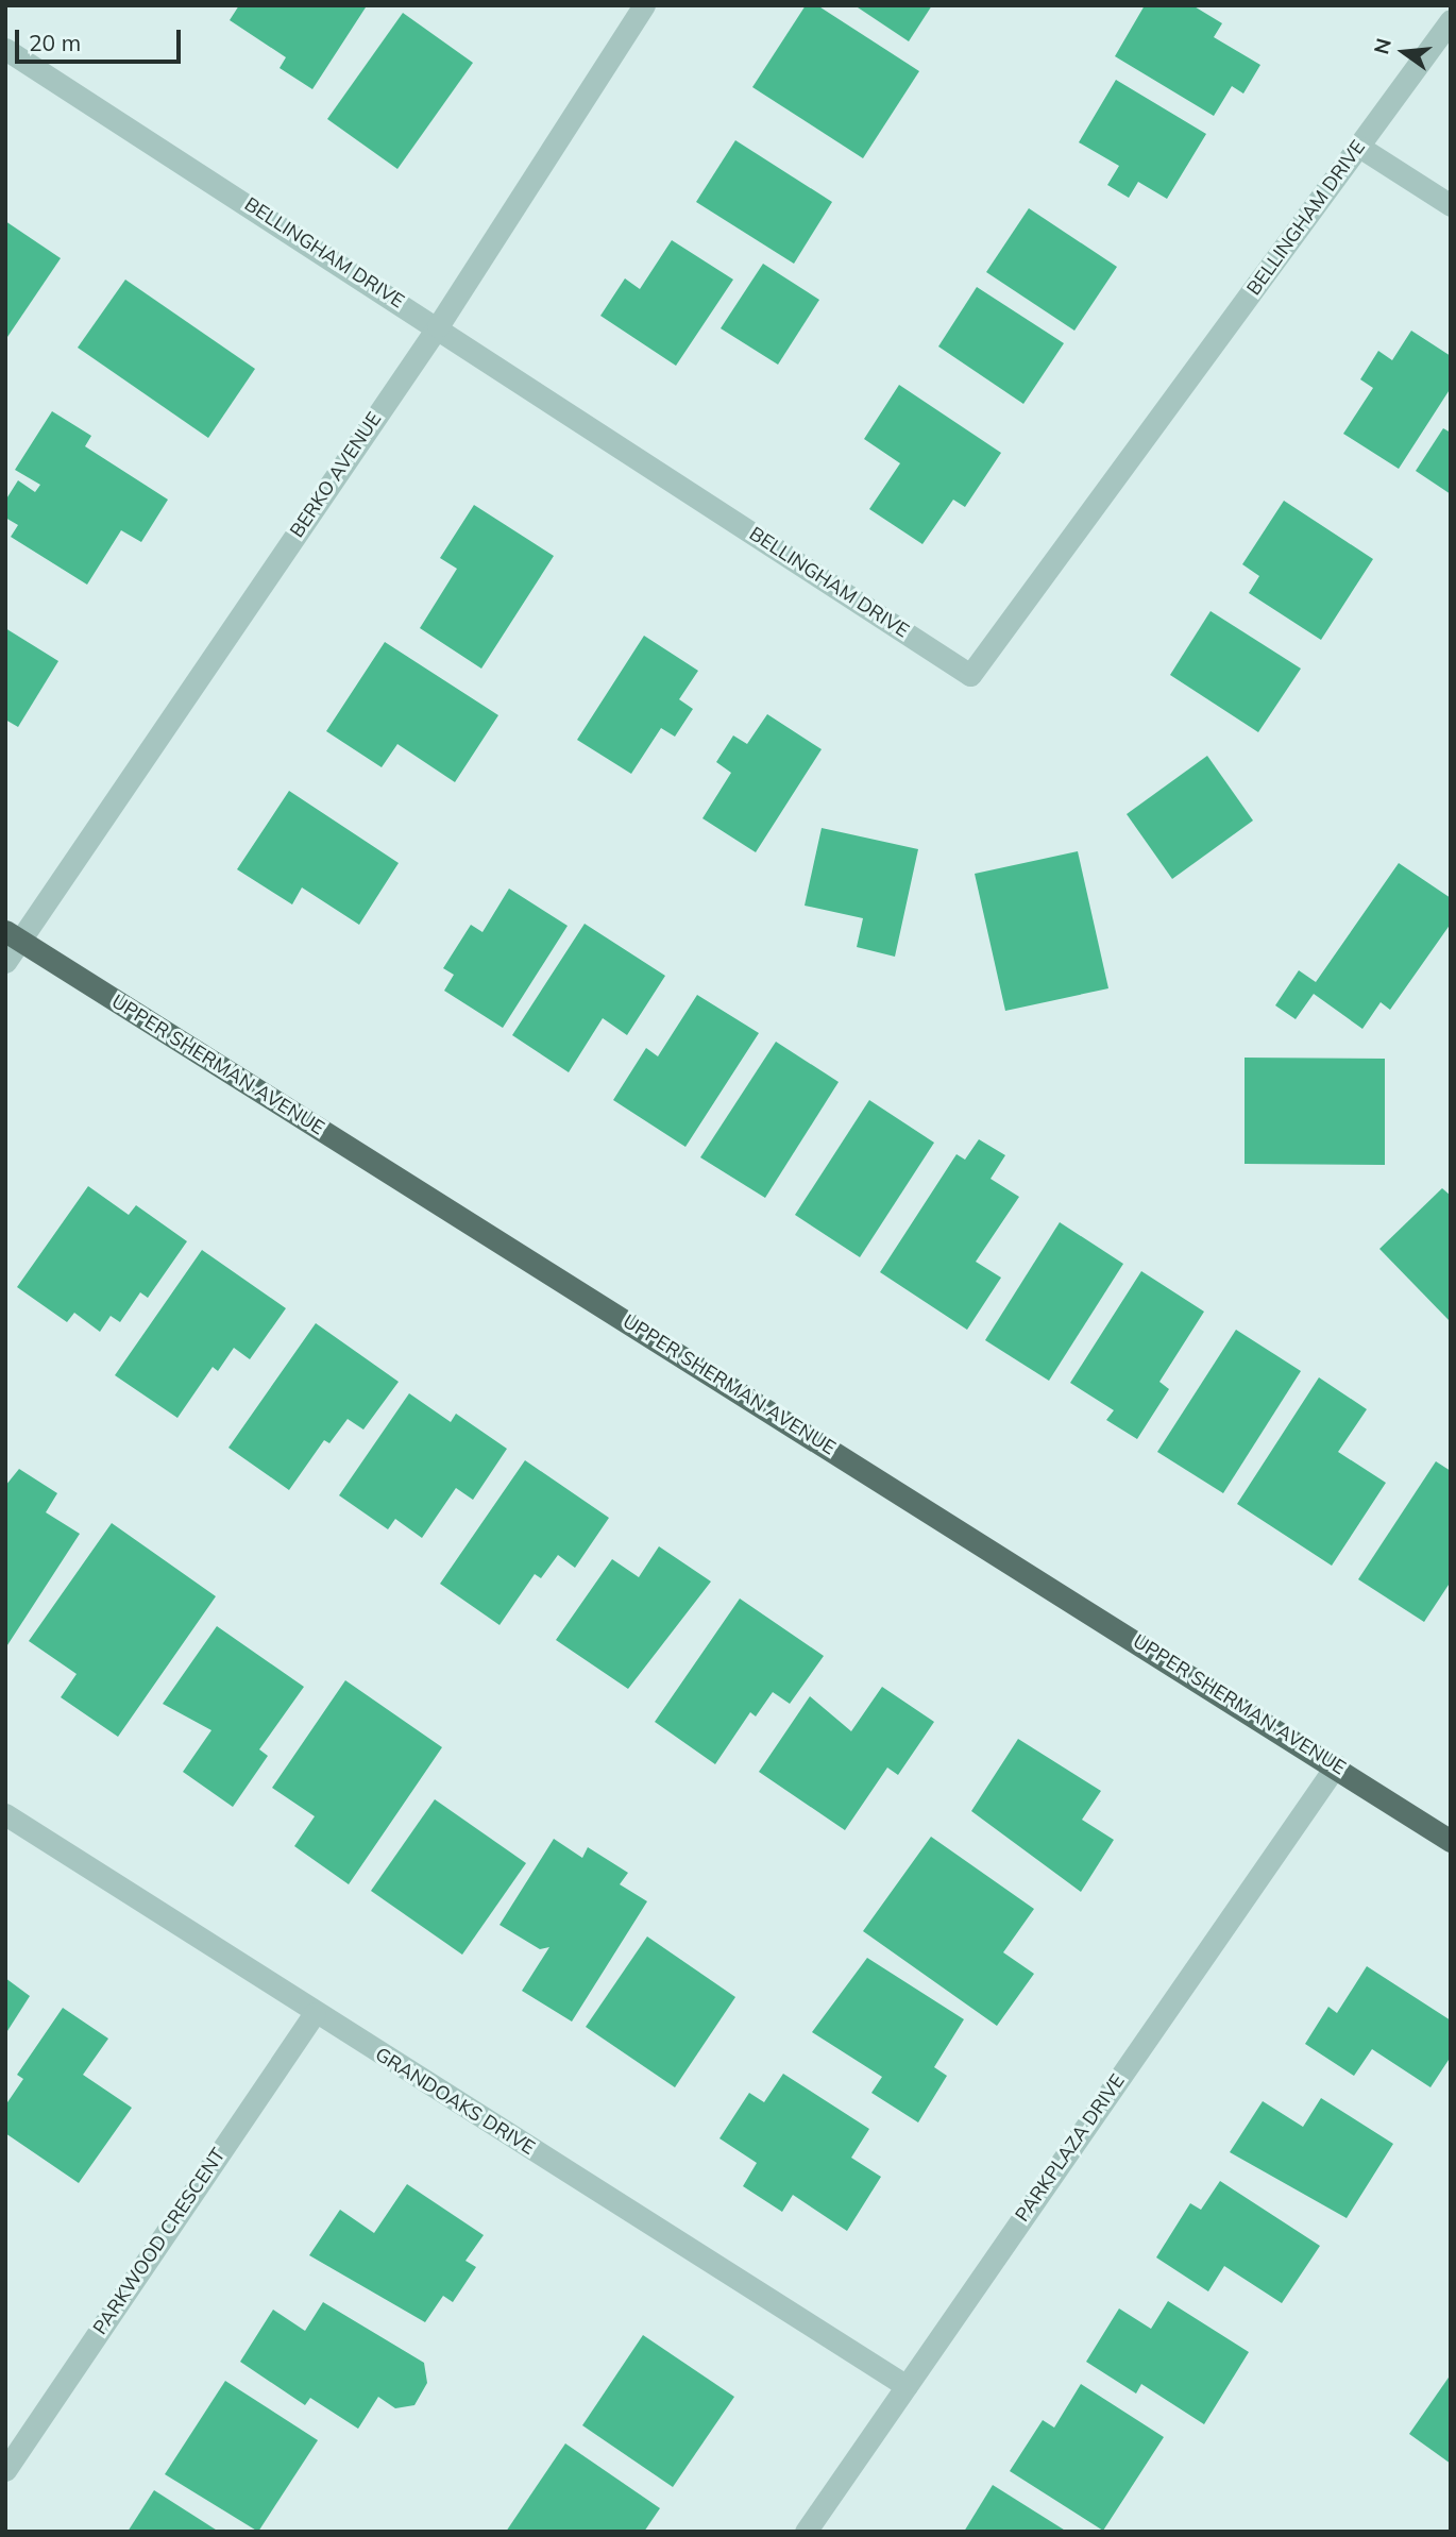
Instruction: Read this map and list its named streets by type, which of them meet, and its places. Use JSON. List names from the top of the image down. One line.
{"streets":{"main road":["UPPER SHERMAN AVENUE"],"street":["BELLINGHAM DRIVE","BERKO AVENUE","GRANDOAKS DRIVE","PARKPLAZA DRIVE","PARKWOOD CRESCENT"]},"crossings":[["BELLINGHAM DRIVE","BERKO AVENUE"],["BERKO AVENUE","UPPER SHERMAN AVENUE"],["UPPER SHERMAN AVENUE","PARKPLAZA DRIVE"],["GRANDOAKS DRIVE","PARKPLAZA DRIVE"],["GRANDOAKS DRIVE","PARKWOOD CRESCENT"]],"scale_bar":"20 m","north":"left"}
